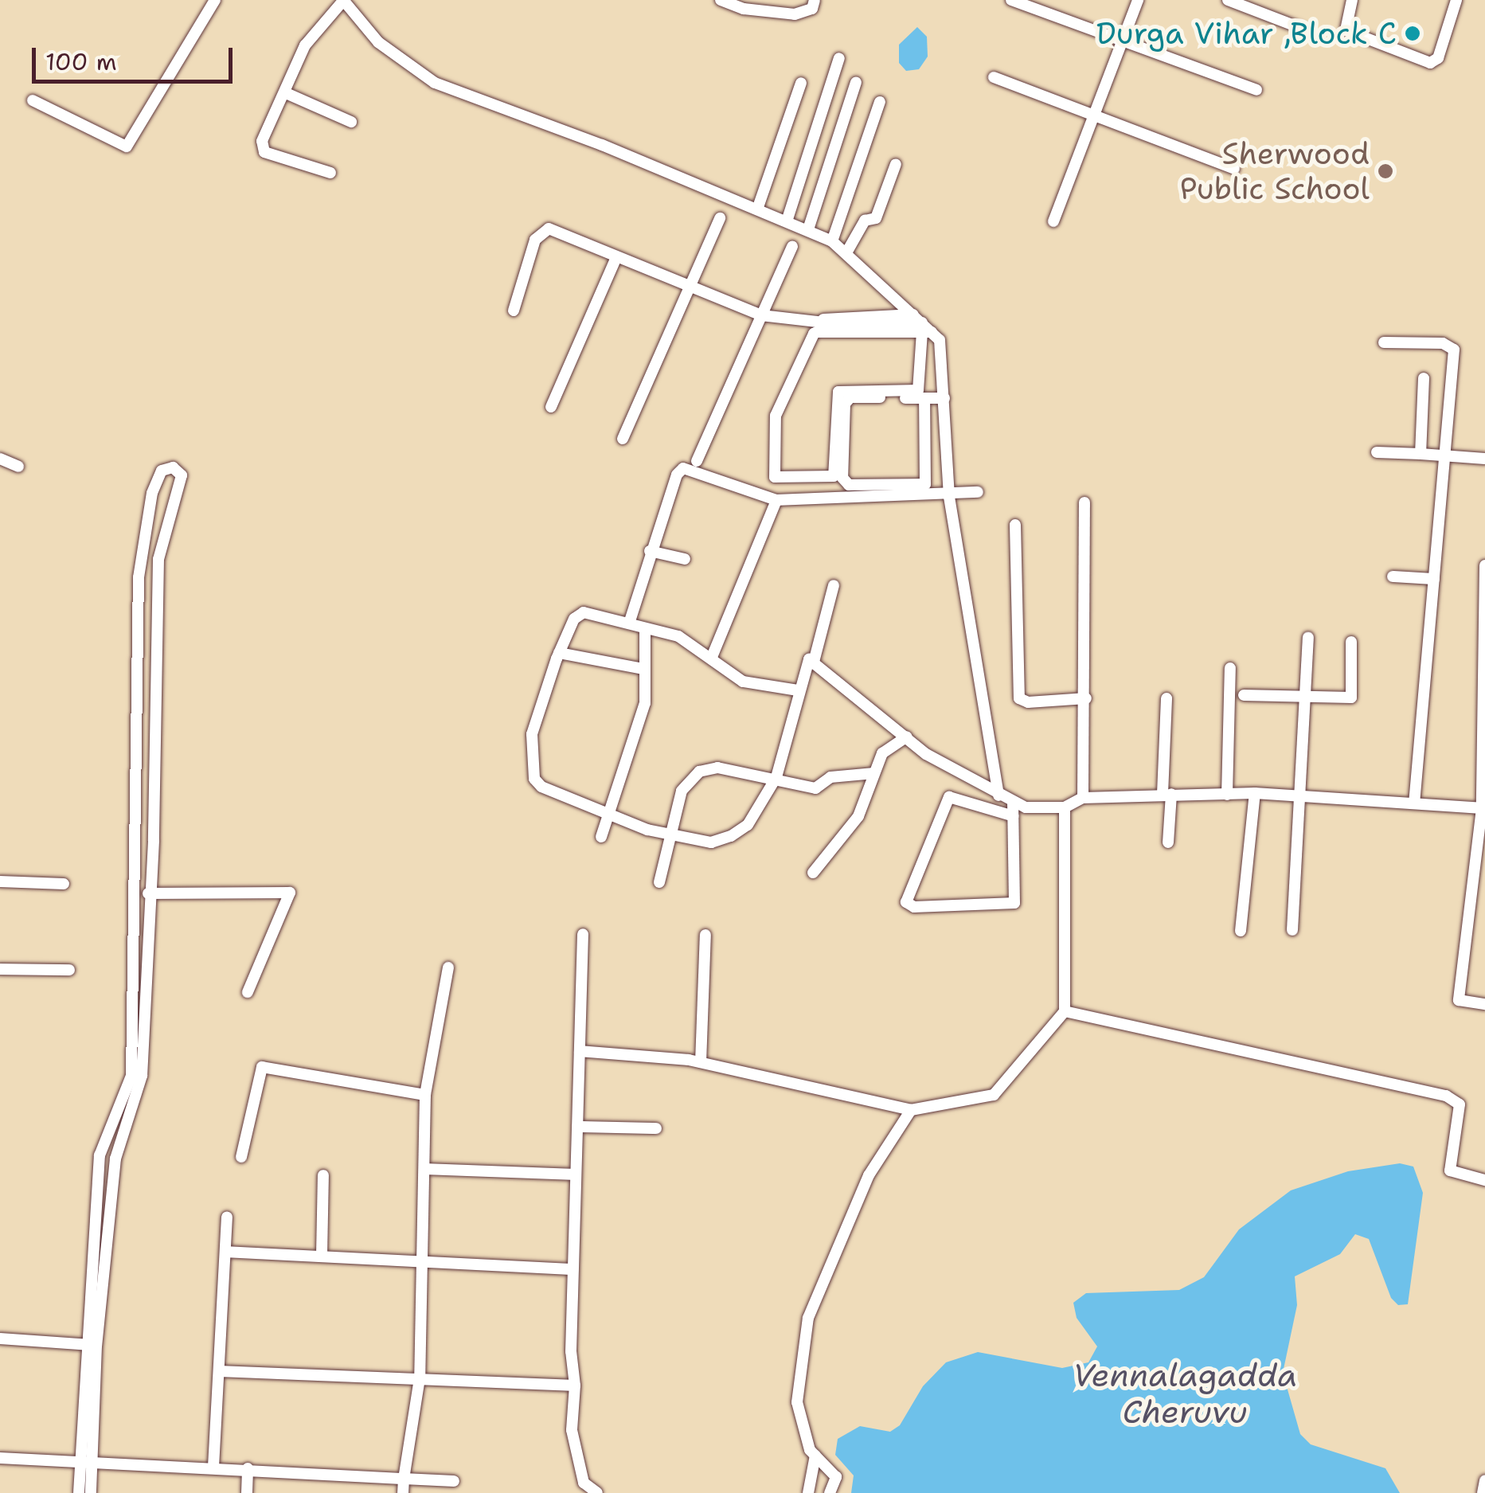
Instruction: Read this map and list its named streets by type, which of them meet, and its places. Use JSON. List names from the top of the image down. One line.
{"water":["Vennalagadda Cheruvu"],"places":["Durga Vihar ,Block C","Sherwood Public School"],"scale_bar":"100 m"}
